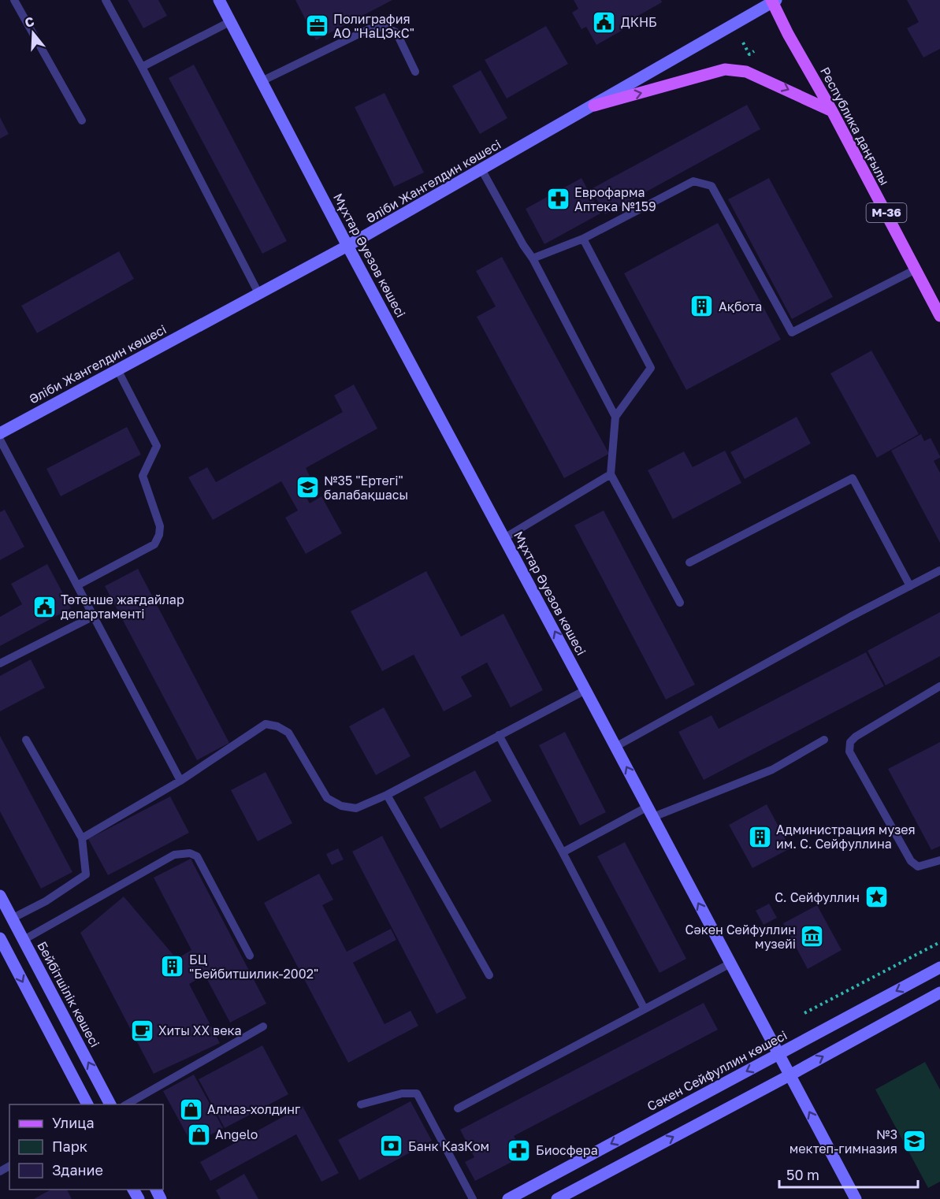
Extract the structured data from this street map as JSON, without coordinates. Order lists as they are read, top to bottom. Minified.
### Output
{"streets":{"main road":["Республика даңғылы","M-36"],"street":["Әліби Жангелдин көшесі","Мұхтар Әуезов көшесі","Бейбітшілік көшесі","Сәкен Сейфуллин көшесі"]},"crossings":[["Республика даңғылы","Әліби Жангелдин көшесі"],["Әліби Жангелдин көшесі","Мұхтар Әуезов көшесі"],["Мұхтар Әуезов көшесі","Сәкен Сейфуллин көшесі"]],"one_way":["Мұхтар Әуезов көшесі"],"places":{"public building":["ДКНБ","Төтенше жағдайлар департаменті"],"office":["Полиграфия АО \"НаЦЭкС\""],"pharmacy":["Еврофарма Аптека №159","Биосфера"],"building":["Ақбота","Администрация музея им. С. Сейфуллина","БЦ \"Бейбитшилик-2002\""],"school or university":["№35 \"Ертегі\" балабақшасы","№3 мектеп-гимназия"],"place":["С. Сейфуллин"],"museum":["Сәкен Сейфуллин музейі"],"cafe":["Хиты ХХ века"],"shop":["Алмаз-холдинг","Angelo"],"bank":["Банк КазКом"]},"legend":["Улица","Парк","Здание"],"scale_bar":"50 m","north":"top"}
